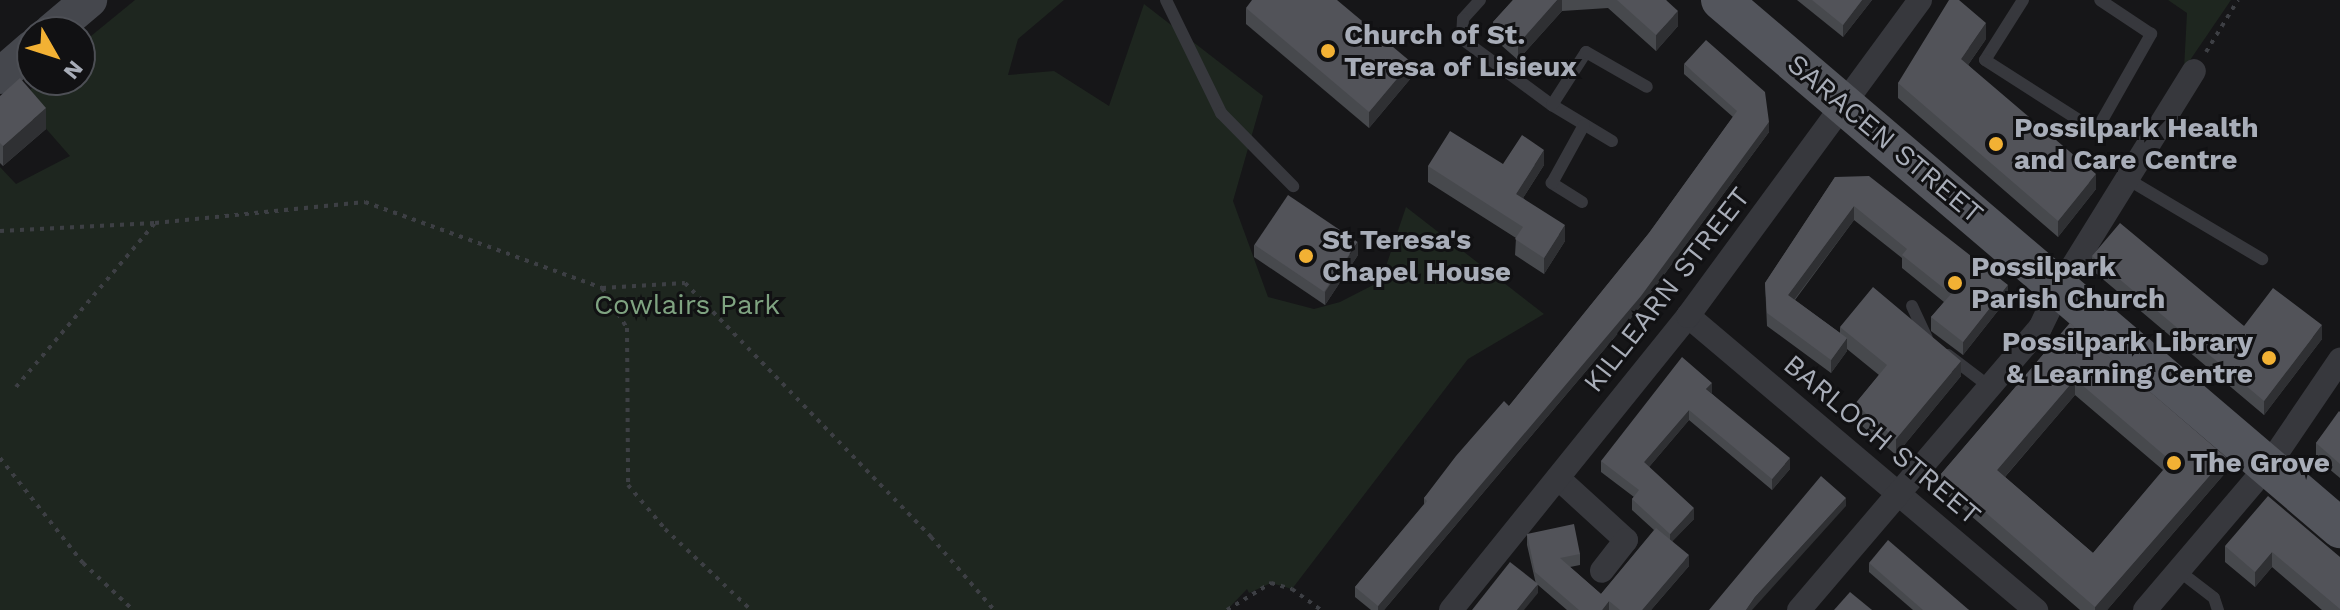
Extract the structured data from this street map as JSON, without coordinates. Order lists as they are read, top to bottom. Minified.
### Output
{"streets":{"main road":["SARACEN STREET"],"street":["KILLEARN STREET","BARLOCH STREET"]},"crossings":[["SARACEN STREET","KILLEARN STREET"],["KILLEARN STREET","BARLOCH STREET"]],"parks":["Cowlairs Park"],"places":["Church of St. Teresa of Lisieux","Possilpark Health and Care Centre","St Teresa's Chapel House","Possilpark Parish Church","Possilpark Library & Learning Centre","The Grove"],"north":"bottom right"}
